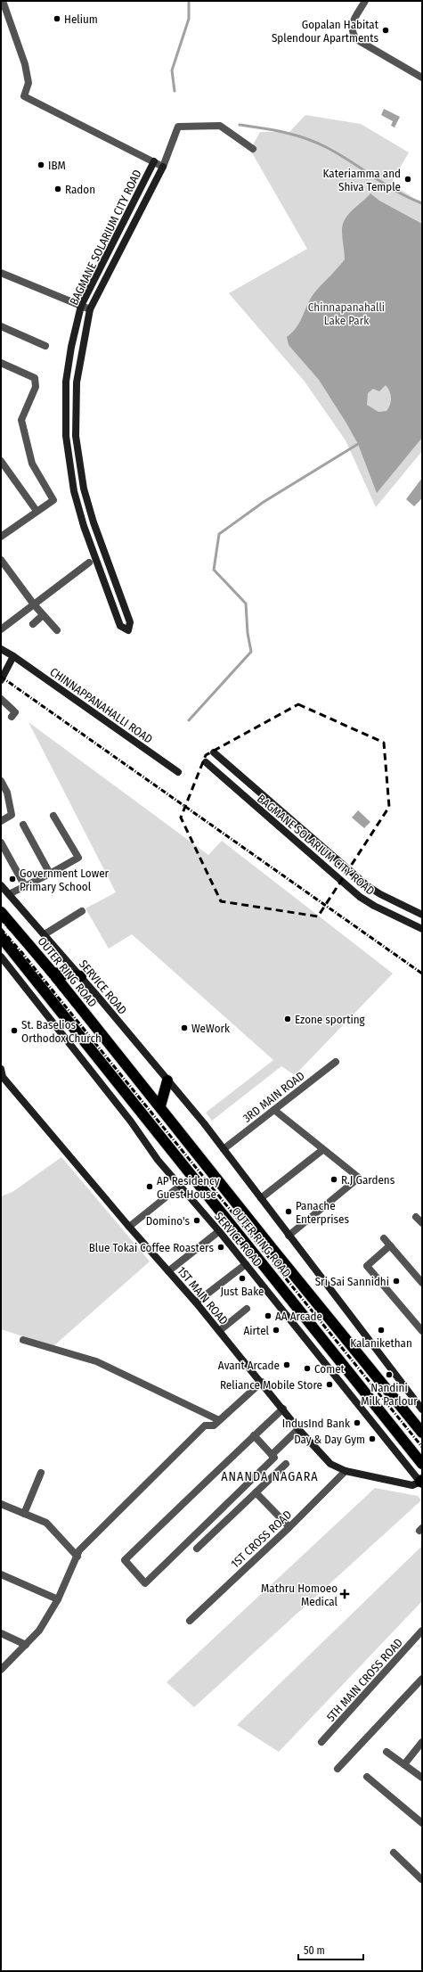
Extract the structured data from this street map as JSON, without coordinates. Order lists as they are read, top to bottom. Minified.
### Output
{"streets":{"highway":["OUTER RING ROAD"],"street":["BAGMANE SOLARIUM CITY ROAD","CHINNAPPANAHALLI ROAD","SERVICE ROAD","3RD MAIN ROAD","1ST MAIN ROAD","1ST CROSS ROAD","5TH MAIN CROSS ROAD"]},"crossings":[["SERVICE ROAD","3RD MAIN ROAD"],["SERVICE ROAD","1ST MAIN ROAD"],["1ST MAIN ROAD","1ST CROSS ROAD"]],"districts":["ANANDA NAGARA"],"parks":["Chinnapanahalli Lake Park"],"places":{"other":["Helium","Gopalan Habitat Splendour Apartments","IBM","Kateriamma and Shiva Temple","Radon","Government Lower Primary School","Ezone sporting","WeWork","St. Baselios Orthodox Church","R.J Gardens","AP Residency Guest House","Panache Enterprises","Domino's","Blue Tokai Coffee Roasters","Just Bake","Sri Sai Sannidhi","AA Arcade","Airtel","Kalanikethan","Avant Arcade","Comet","Nandini Milk Parlour","Reliance Mobile Store","IndusInd Bank","Day & Day Gym"],"health":["Mathru Homoeo Medical"]},"scale_bar":"50 m"}
